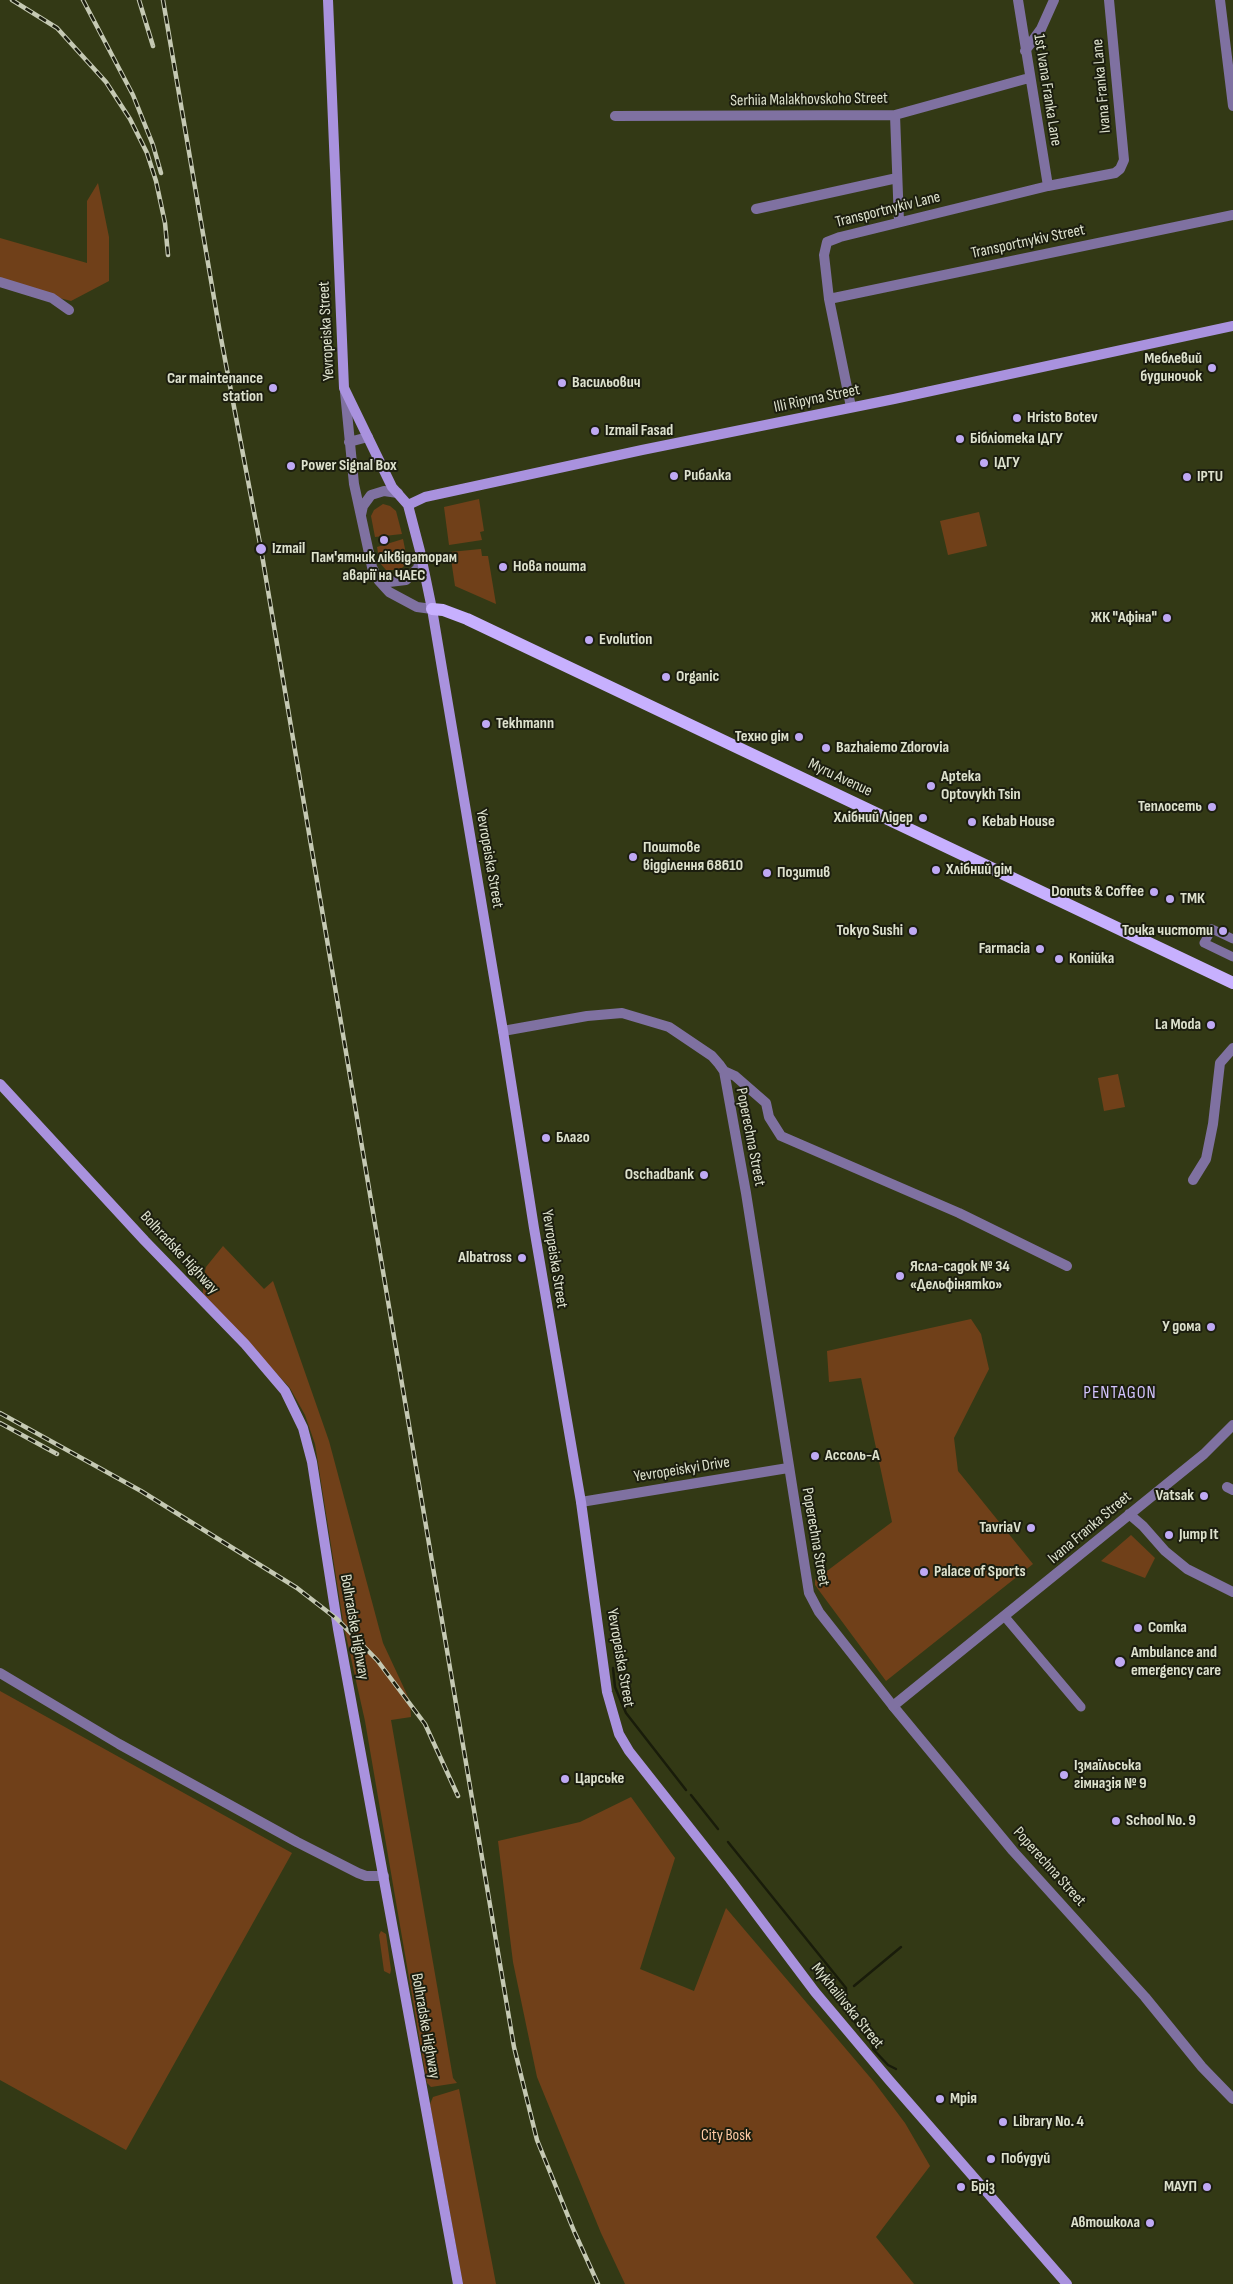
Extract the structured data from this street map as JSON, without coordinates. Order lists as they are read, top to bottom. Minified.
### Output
{"streets":{"main road":["Yevropeiska Street","Illi Ripyna Street","Myru Avenue","Bolhradske Highway","Mykhailivska Street"],"street":["Ivana Franka Lane","1st Ivana Franka Lane","Serhiia Malakhovskoho Street","Transportnykiv Lane","Transportnykiv Street","Poperechna Street","Yevropeiskyi Drive","Ivana Franka Street"]},"crossings":[["Ivana Franka Lane","Transportnykiv Lane"],["1st Ivana Franka Lane","Serhiia Malakhovskoho Street"],["1st Ivana Franka Lane","Transportnykiv Lane"],["Transportnykiv Lane","Transportnykiv Street"],["Transportnykiv Lane","Illi Ripyna Street"],["Yevropeiska Street","Illi Ripyna Street"],["Yevropeiska Street","Myru Avenue"],["Yevropeiska Street","Poperechna Street"],["Yevropeiska Street","Yevropeiskyi Drive"],["Yevropeiska Street","Mykhailivska Street"],["Poperechna Street","Yevropeiskyi Drive"],["Poperechna Street","Ivana Franka Street"]],"districts":["PENTAGON"],"parks":["City Bosk"],"places":["Меблевий будиночок","Васильович","Car maintenance station","Hristo Botev","Izmail Fasad","Бібліотека ІДГУ","ІДГУ","Power Signal Box","Рибалка","IPTU","Пам'ятник ліквідаторам аварії на ЧАЕС","Izmail","Нова пошта","ЖК \"Афіна\"","Evolution","Organic","Tekhmann","Техно дім","Bazhaiemo Zdorovia","Apteka Optovykh Tsin","Теплосеть","Хлібний Лідер","Kebab House","Поштове відділення 68610","Хлібний дім","Позитив","Donuts & Coffee","ТМК","Tokyo Sushi","Точка чистоти","Farmacia","Копійка","La Moda","Благо","Oschadbank","Albatross","Ясла-садок № 34 «Дельфінятко»","У дома","Ассоль-А","Vatsak","TavriaV","Jump It","Palace of Sports","Сотка","Ambulance and emergency care","Ізмаїльська гімназія № 9","Царське","School No. 9","Мрія","Library No. 4","Побудуй","Бріз","МАУП","Автошкола"]}
